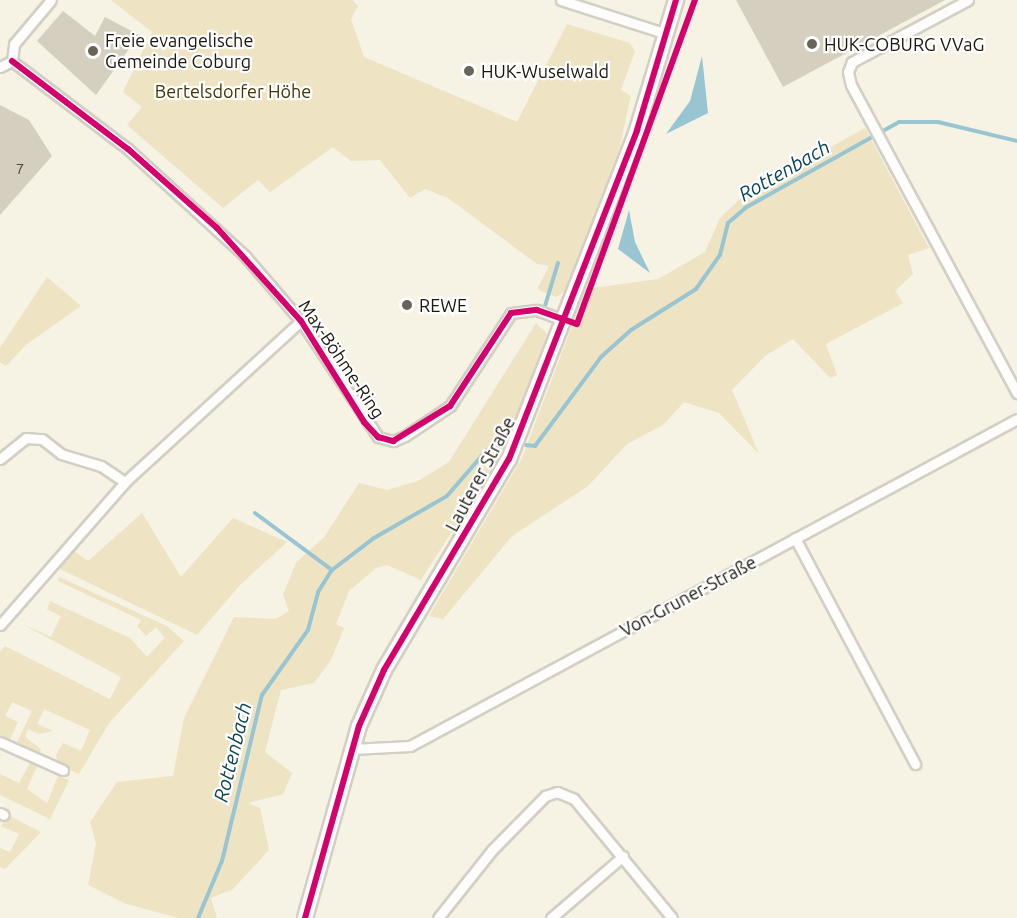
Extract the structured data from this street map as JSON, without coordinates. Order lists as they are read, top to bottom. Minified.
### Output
{"streets":{"street":["Max-Böhme-Ring","Lauterer Straße","Von-Gruner-Straße"]},"crossings":[["Max-Böhme-Ring","Lauterer Straße"],["Lauterer Straße","Von-Gruner-Straße"]],"water":["Rottenbach"],"parks":["Bertelsdorfer Höhe"],"places":["HUK-COBURG VVaG","Freie evangelische Gemeinde Coburg","HUK-Wuselwald","REWE"],"house_numbers":["7"]}
